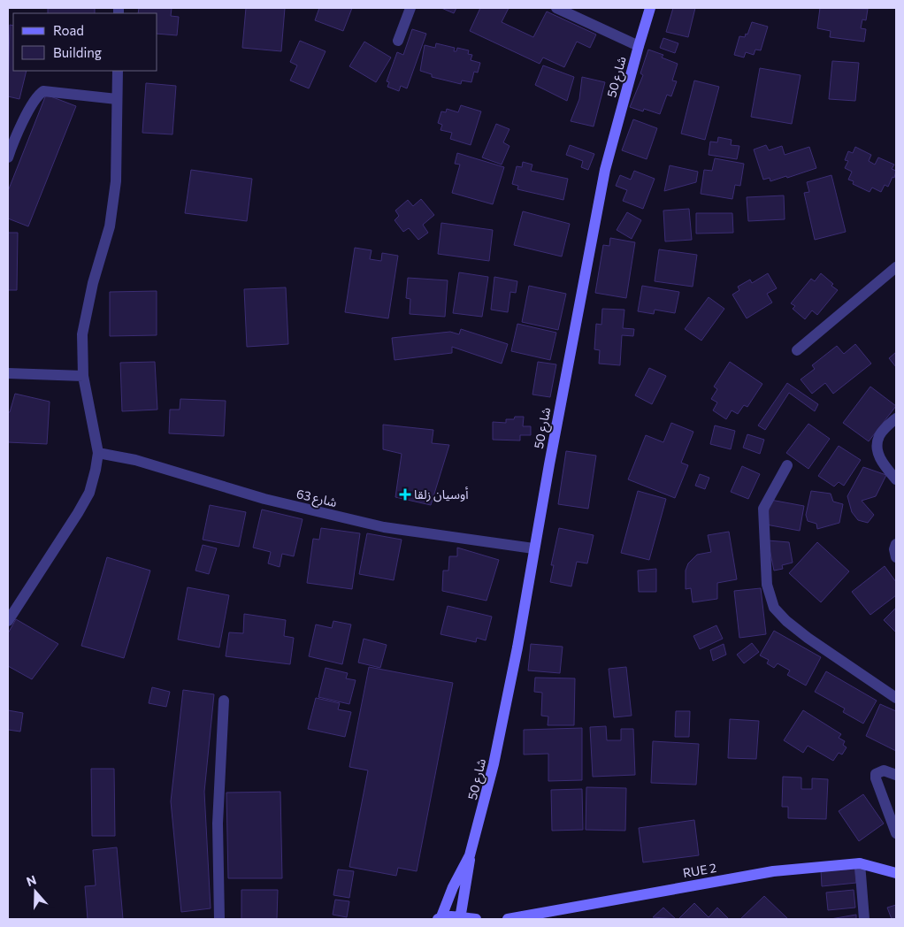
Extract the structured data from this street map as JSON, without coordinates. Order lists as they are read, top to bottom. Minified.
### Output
{"streets":{"street":["شارع 50","شارع 63","RUE 2"]},"crossings":[["شارع 50","شارع 63"]],"places":{"health":["أوسيان زلقا"]},"legend":["Road","Building"],"north":"top"}
